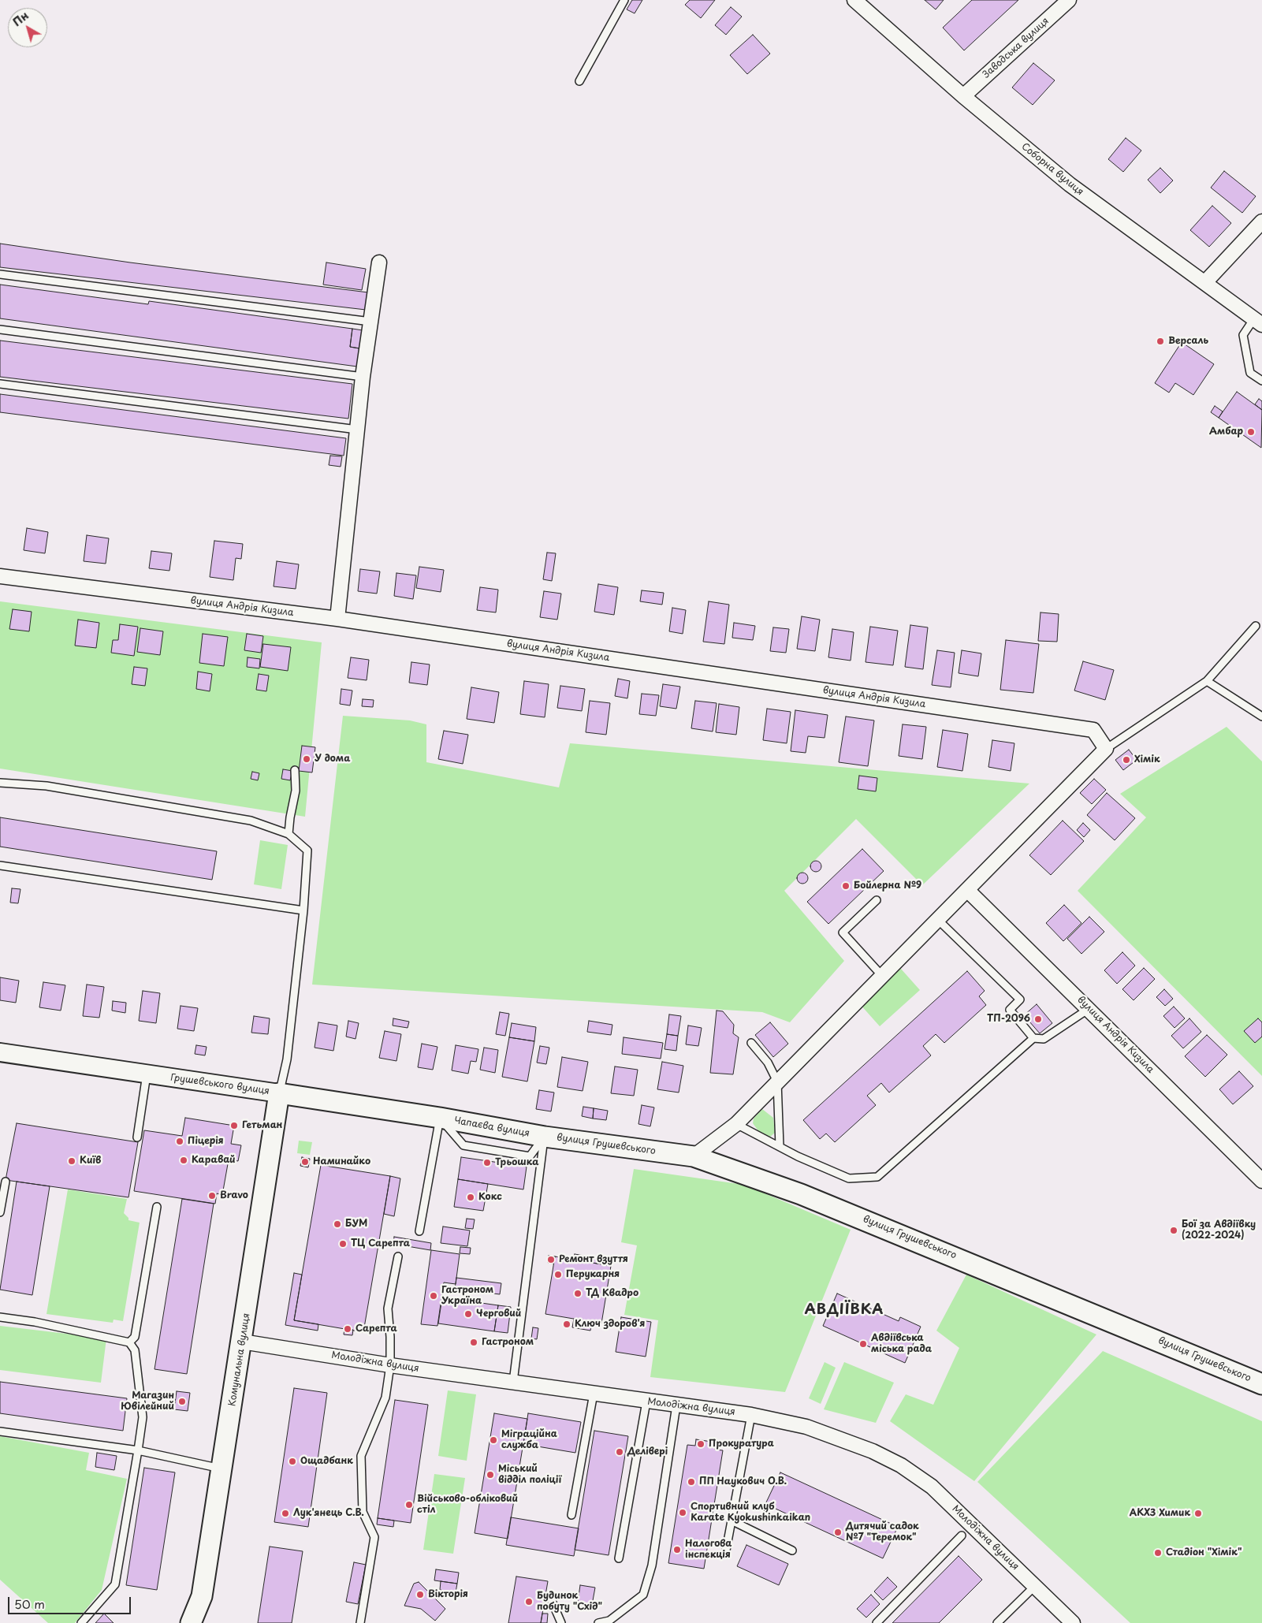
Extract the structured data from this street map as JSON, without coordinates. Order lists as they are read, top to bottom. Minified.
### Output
{"streets":{"main road":["Грушевського вулиця","Чапаєва вулиця","вулиця Грушевського","Комунальна вулиця"],"street":["Заводська вулиця","Соборна вулиця","вулиця Андрія Кизила","Молодіжна вулиця"]},"crossings":[["Заводська вулиця","Соборна вулиця"],["Грушевського вулиця","Чапаєва вулиця"],["Грушевського вулиця","Комунальна вулиця"],["Чапаєва вулиця","вулиця Грушевського"],["Комунальна вулиця","Молодіжна вулиця"]],"districts":["АВДІЇВКА"],"places":["Версаль","Амбар","У дома","Хімік","Бойлерна №9","ТП-2096","Гетьман","Піцерія","Каравай","Київ","Наминайко","Трьошка","Bravo","Кокс","БУМ","Бої за Авдіївку (2022-2024)","ТЦ Сарепта","Ремонт взуття","Перукарня","ТД Квадро","Гастроном Україна","Черговий","Ключ здоров'я","Сарепта","Гастроном","Авдіївська міська рада","Магазин Ювілейний","Міграційна служба","Прокуратура","Делівері","Ощадбанк","Міський відділ поліції","ПП Наукович О.В.","Військово-обліковий стіл","Спортивний клуб Karate Kyokushinkaikan","Лук'янець С.В.","АКХЗ Химик","Дитячий садок №7 \"Теремок\"","Налогова інспекція","Стадіон \"Хімік\"","Вікторія","Будинок побуту \"Схід\""],"scale_bar":"50 m","north":"top left"}
